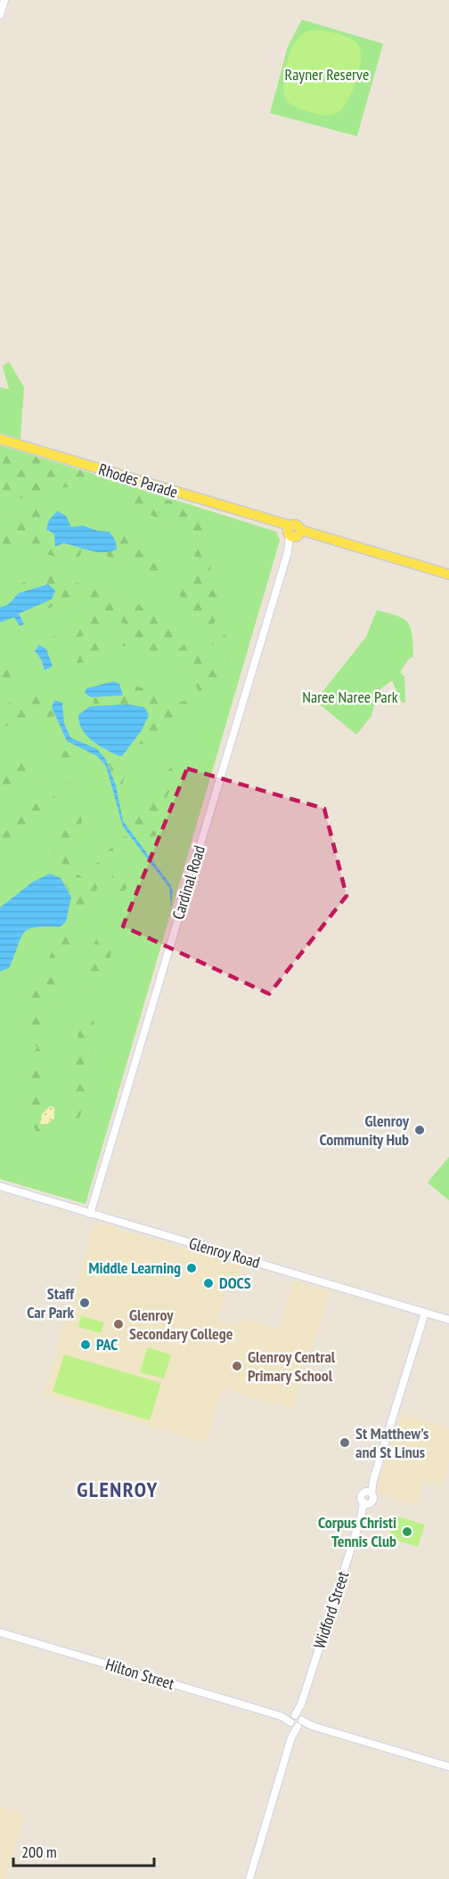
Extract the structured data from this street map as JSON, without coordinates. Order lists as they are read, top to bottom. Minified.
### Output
{"streets":{"main road":["Rhodes Parade"],"street":["Cardinal Road","Glenroy Road","Widford Street","Hilton Street"]},"crossings":[["Rhodes Parade","Cardinal Road"],["Cardinal Road","Glenroy Road"],["Glenroy Road","Widford Street"],["Widford Street","Hilton Street"]],"districts":["GLENROY"],"parks":["Rayner Reserve","Naree Naree Park"],"places":["Glenroy Community Hub","Middle Learning","DOCS","Staff Car Park","Glenroy Secondary College","PAC","Glenroy Central Primary School","St Matthew's and St Linus","Corpus Christi Tennis Club"],"scale_bar":"200 m"}
